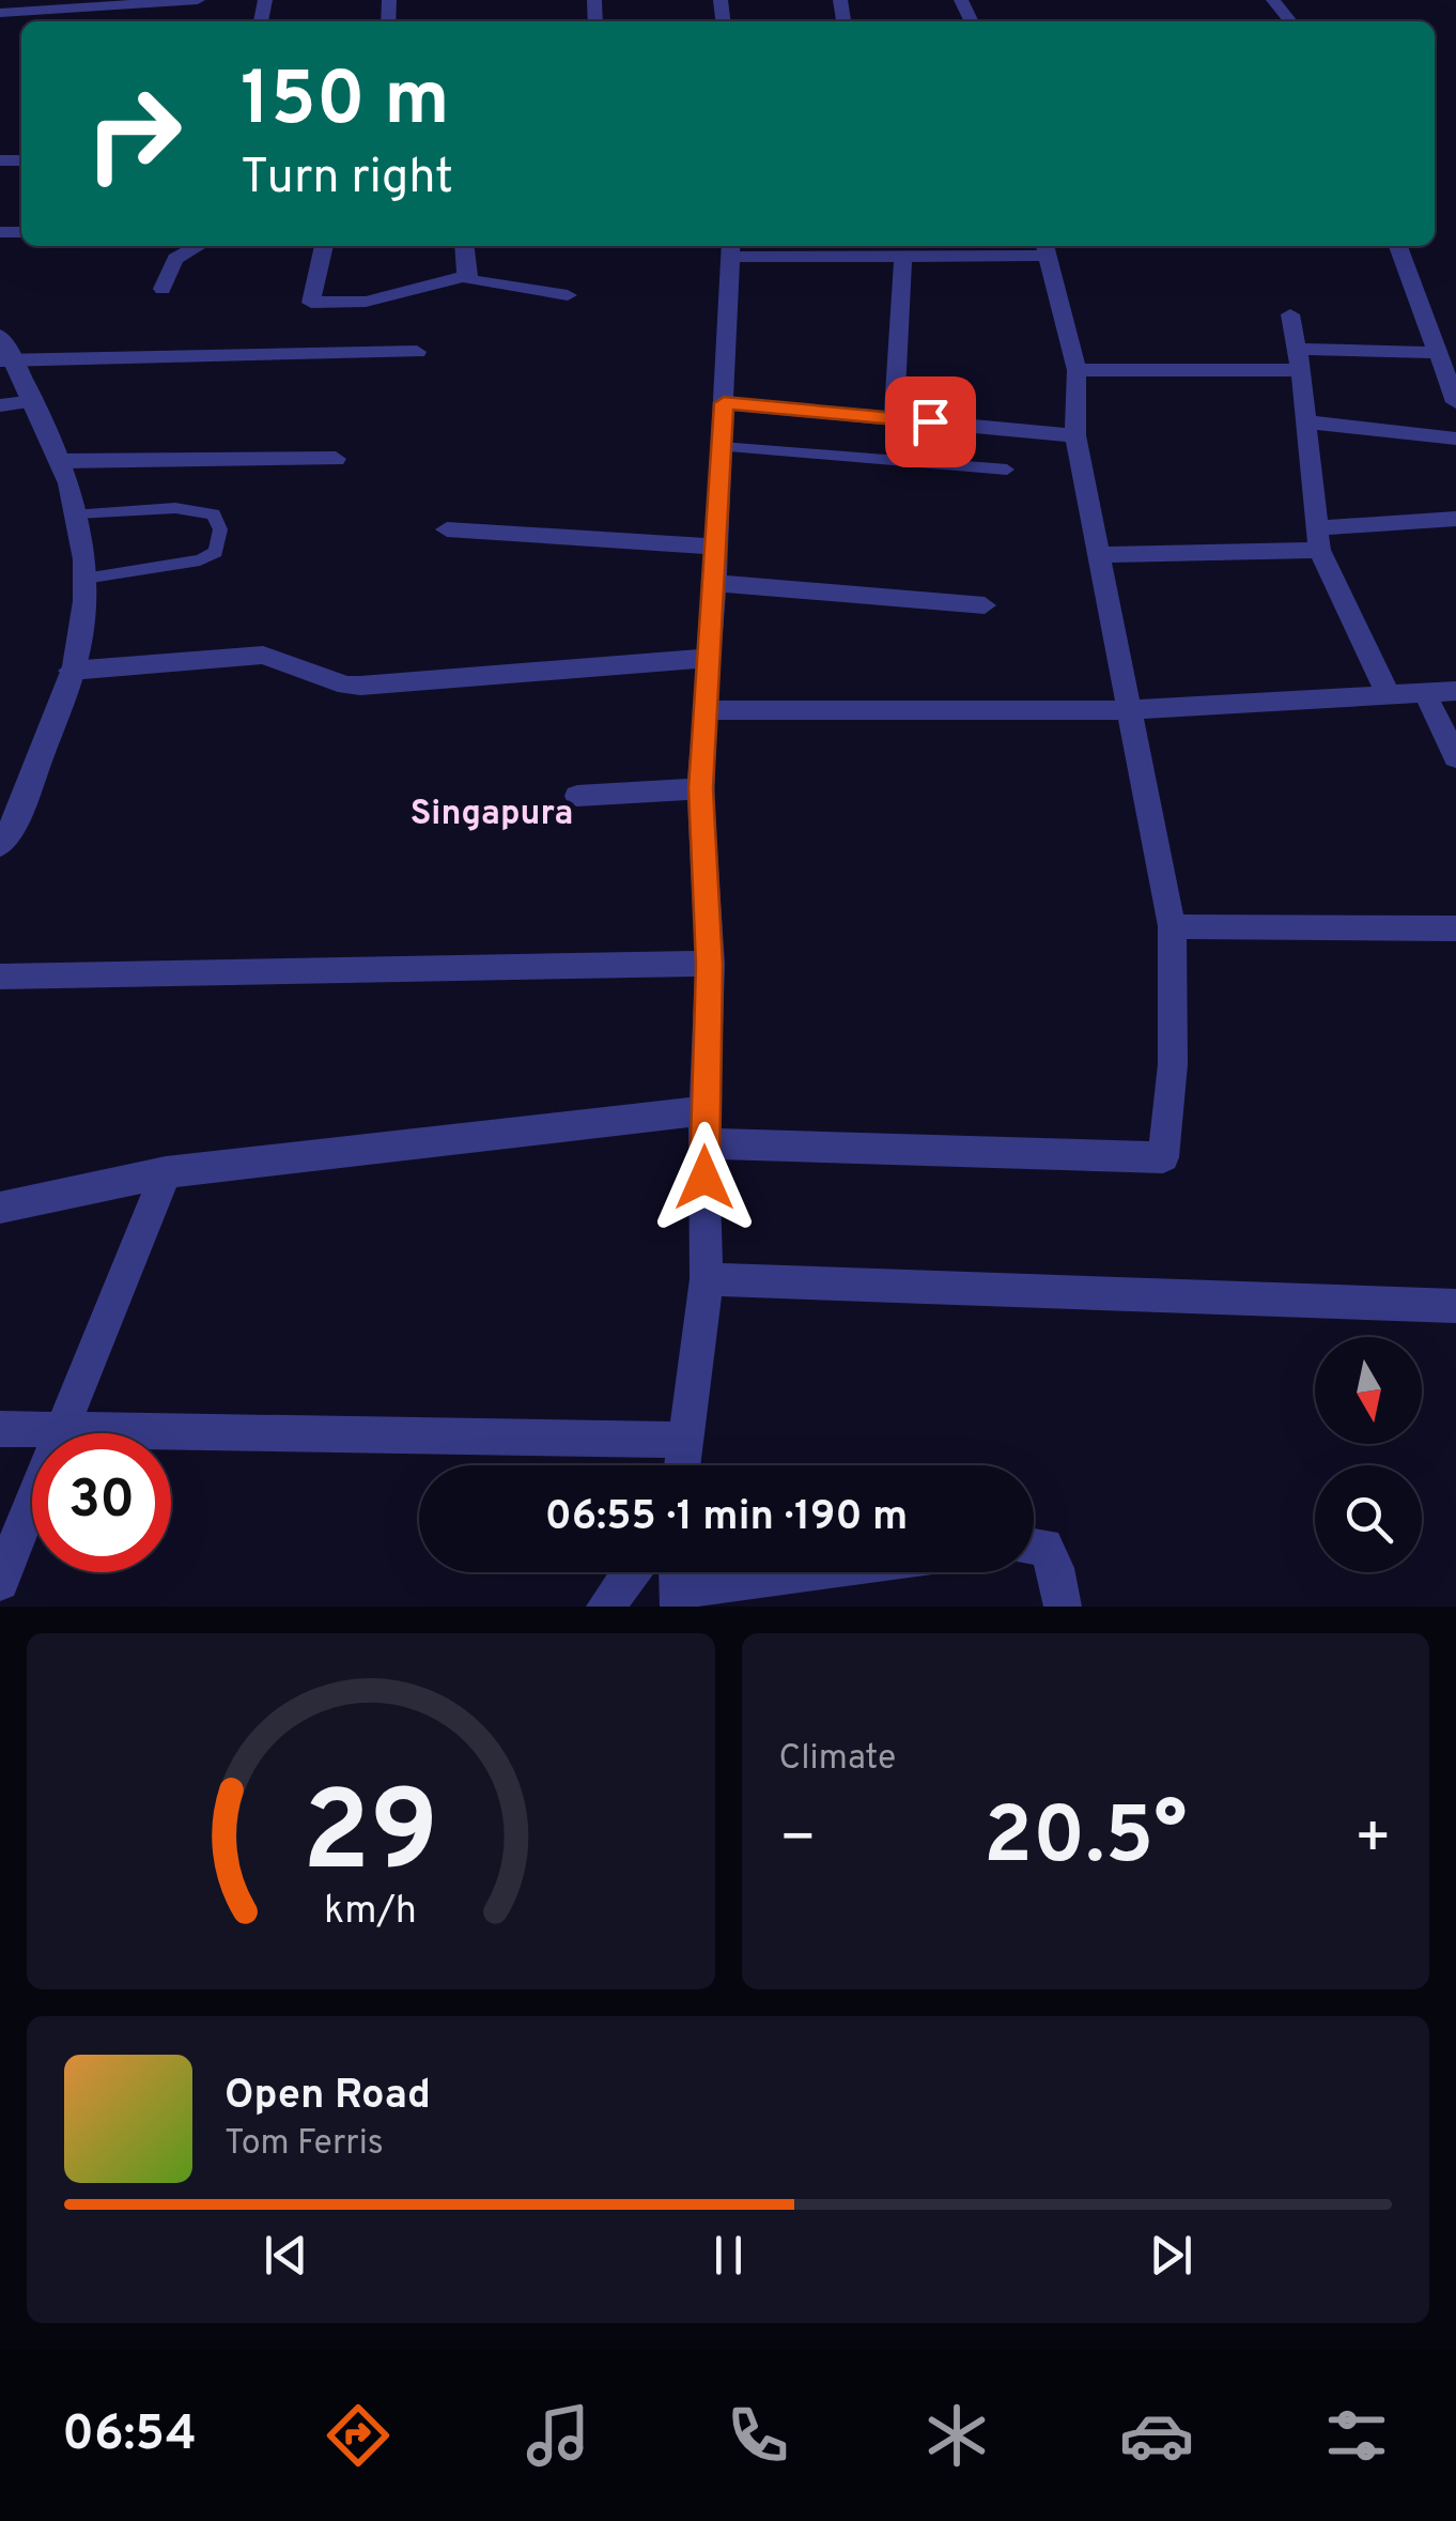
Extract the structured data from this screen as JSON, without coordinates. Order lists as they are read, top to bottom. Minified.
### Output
{"districts":["Singapura"],"north":"bottom","page":{"turn":["150 m","Turn right"],"limit":"30","trip":"06:55 · 1 min · 190 m","tile":"Climate","heat":["−","20.5°","+"],"song":["Open Road","Tom Ferris"],"tabs":"06:54","gauge":["29","km/h"]}}
